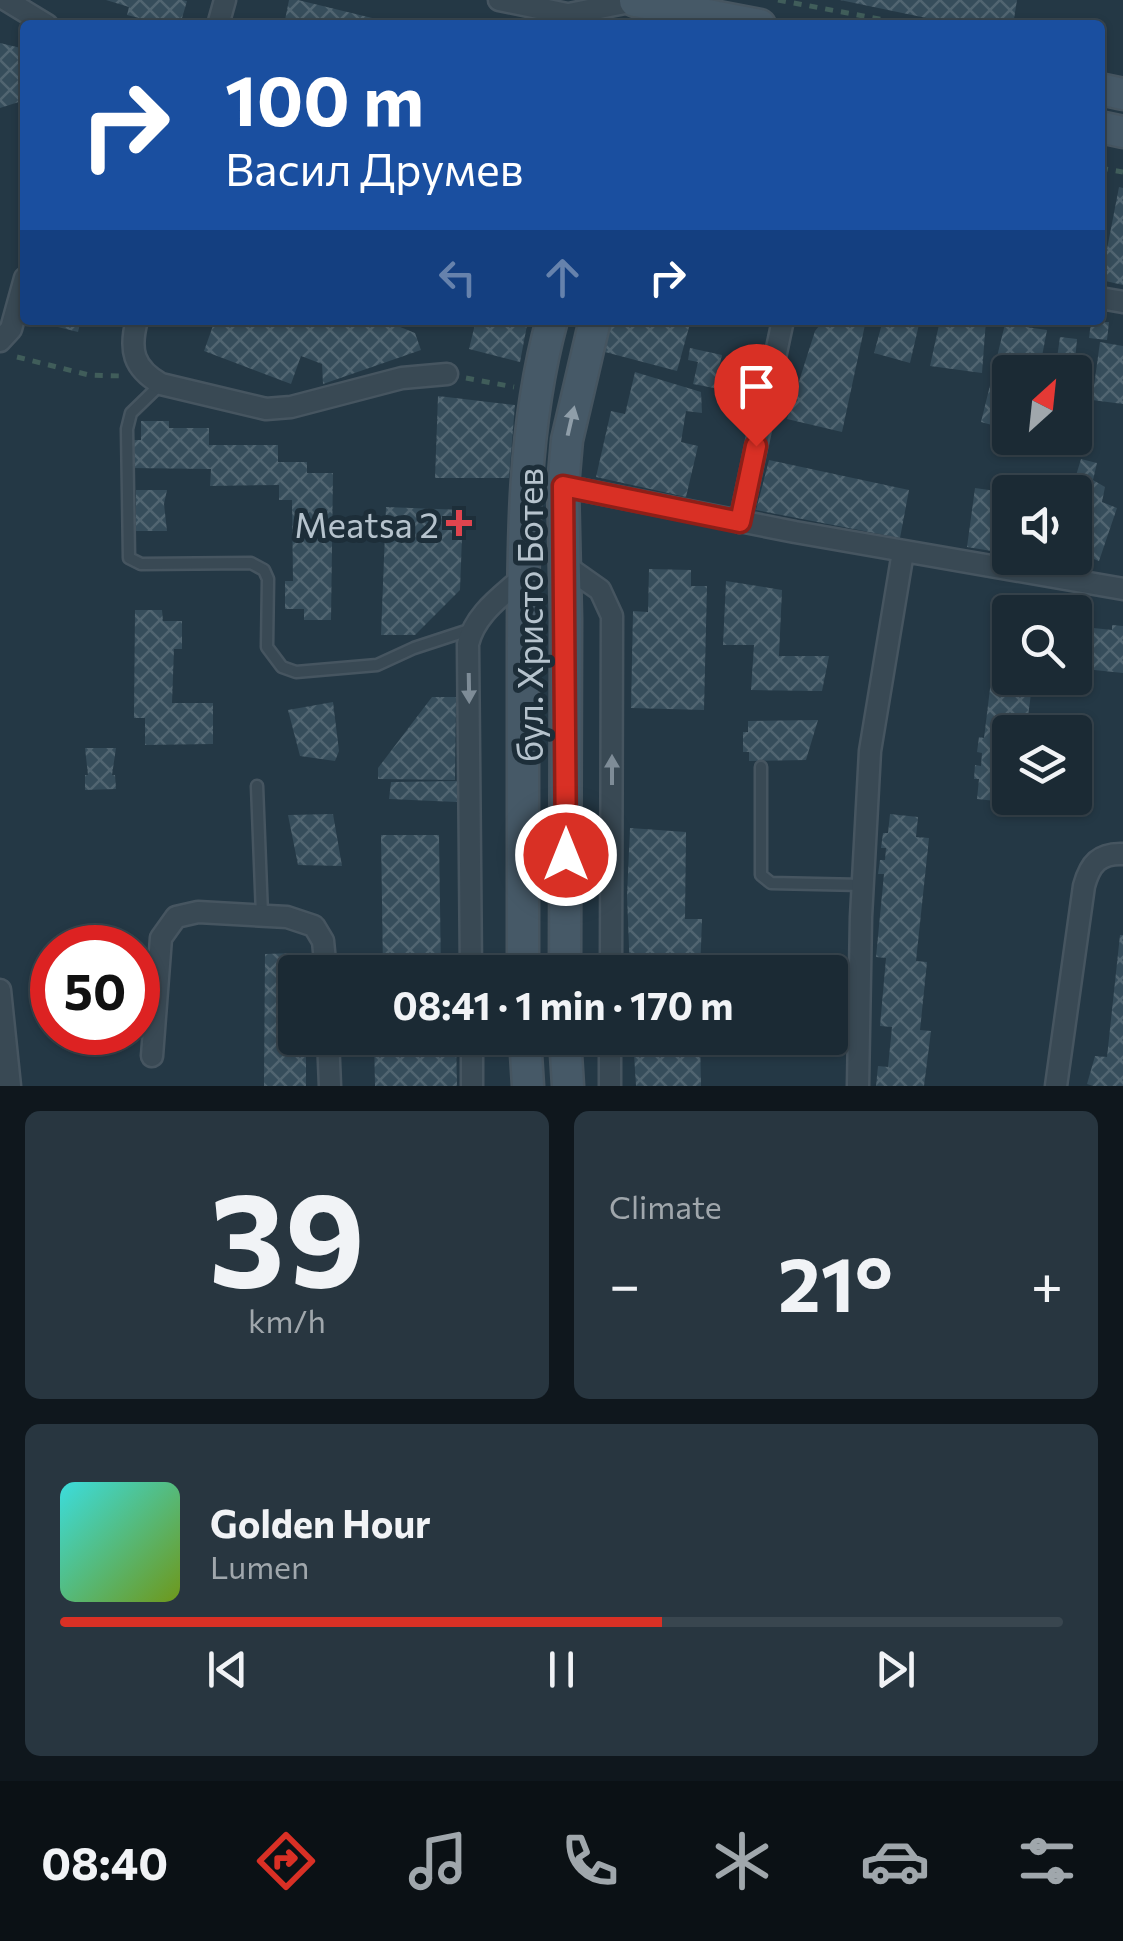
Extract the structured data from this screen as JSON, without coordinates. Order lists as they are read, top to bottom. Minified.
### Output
{"streets":{"main road":["бул. Христо Ботев"]},"places":{"health":["Meatsa 2"]},"north":"top right","page":{"turn":["100 m","Васил Друмев"],"limit":"50","trip":"08:41 · 1 min · 170 m","tile":[["39","km/h"],"Climate"],"heat":["−","21°","+"],"song":["Golden Hour","Lumen"],"tabs":"08:40"}}
